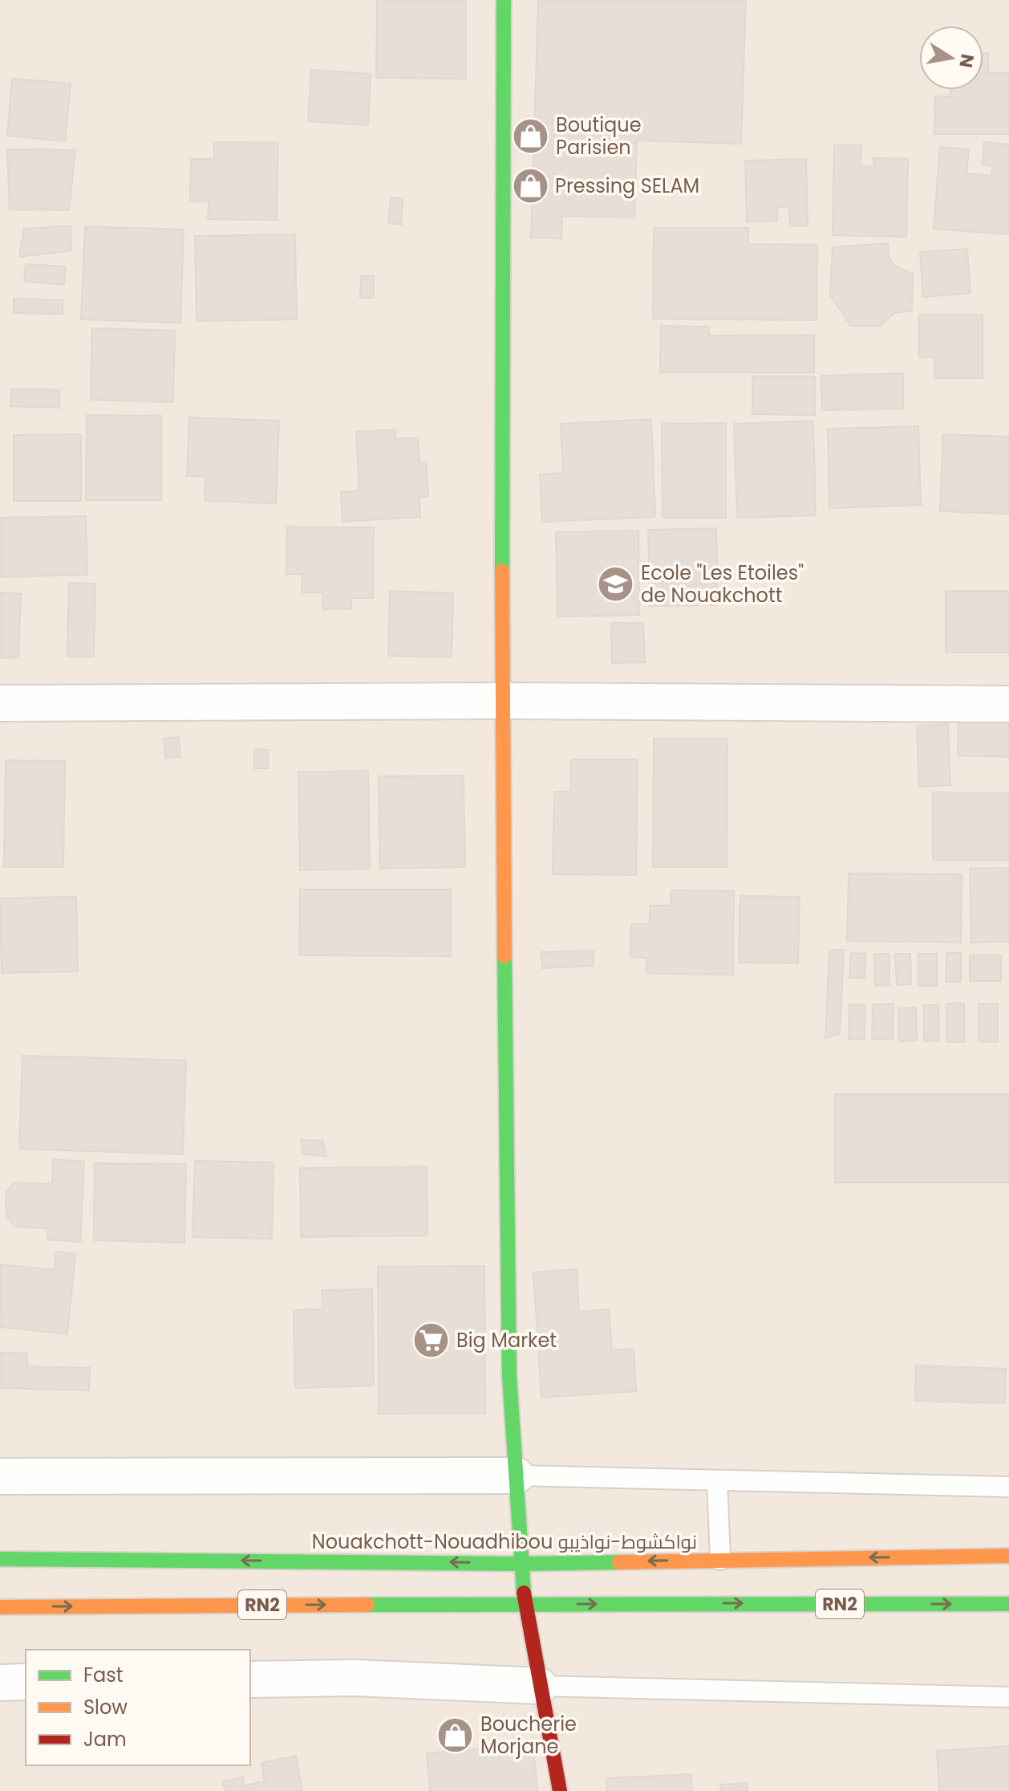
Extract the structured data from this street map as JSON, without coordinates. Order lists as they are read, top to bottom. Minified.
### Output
{"streets":{"main road":["Nouakchott-Nouadhibou نواكشوط-نواذيبو","RN2"]},"places":{"shop":["Boutique Parisien","Pressing SELAM","Boucherie Morjane"],"school or university":["Ecole \"Les Etoiles\" de Nouakchott"],"supermarket":["Big Market"]},"legend":["Fast","Slow","Jam"],"north":"right"}
